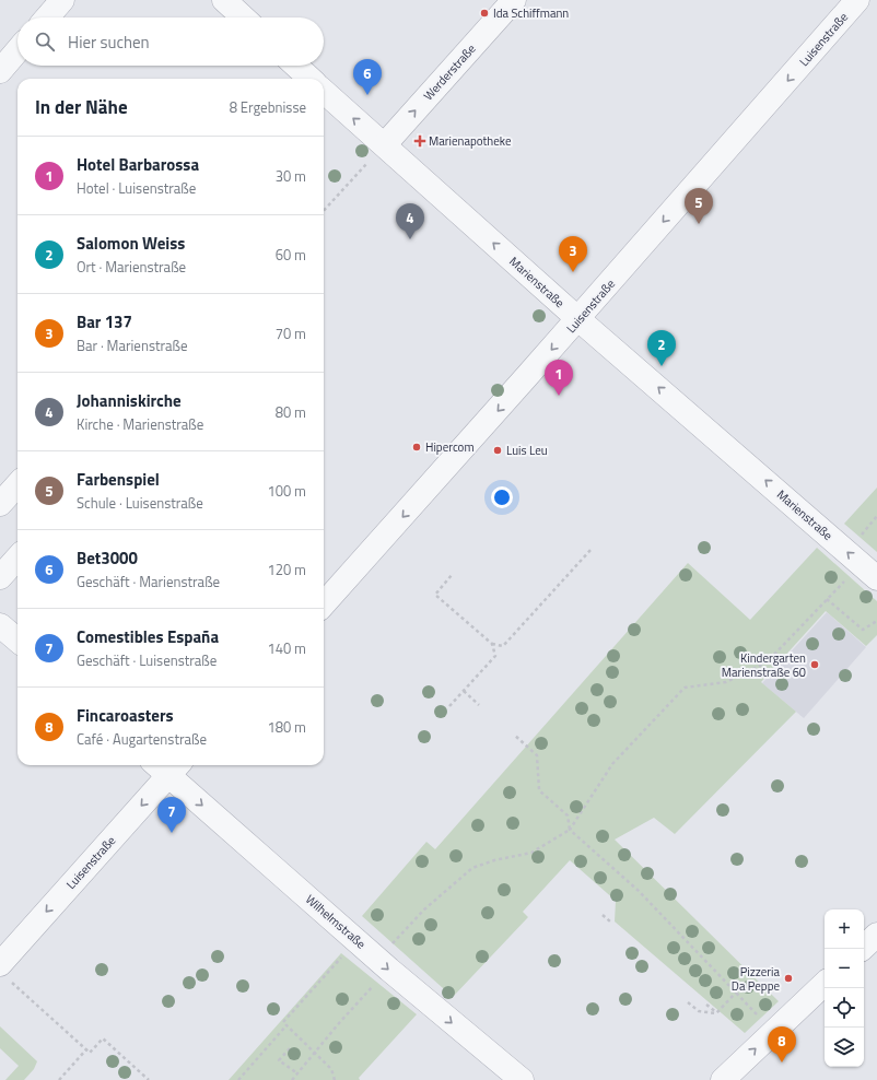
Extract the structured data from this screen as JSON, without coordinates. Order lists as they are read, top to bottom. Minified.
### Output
{"streets":{"street":["Luisenstraße","Werderstraße","Marienstraße","Wilhelmstraße"]},"crossings":[["Luisenstraße","Marienstraße"],["Luisenstraße","Wilhelmstraße"],["Werderstraße","Marienstraße"]],"one_way":["Luisenstraße","Werderstraße","Marienstraße","Wilhelmstraße"],"places":{"other":["Ida Schiffmann","Hipercom","Luis Leu","Kindergarten Marienstraße 60","Pizzeria Da Peppe"],"health":["Marienapotheke"]},"page":{"search":"Hier suchen","pins":["6","5","4","3","2","1","7","8"],"heading":["In der Nähe","8 Ergebnisse"],"list":[{"mark":"1","name":"Hotel Barbarossa","note":"Hotel · Luisenstraße","value":"30 m"},{"mark":"2","name":"Salomon Weiss","note":"Ort · Marienstraße","value":"60 m"},{"mark":"3","name":"Bar 137","note":"Bar · Marienstraße","value":"70 m"},{"mark":"4","name":"Johanniskirche","note":"Kirche · Marienstraße","value":"80 m"},{"mark":"5","name":"Farbenspiel","note":"Schule · Luisenstraße","value":"100 m"},{"mark":"6","name":"Bet3000","note":"Geschäft · Marienstraße","value":"120 m"},{"mark":"7","name":"Comestibles España","note":"Geschäft · Luisenstraße","value":"140 m"},{"mark":"8","name":"Fincaroasters","note":"Café · Augartenstraße","value":"180 m"}],"map_buttons":["+","−"]}}
